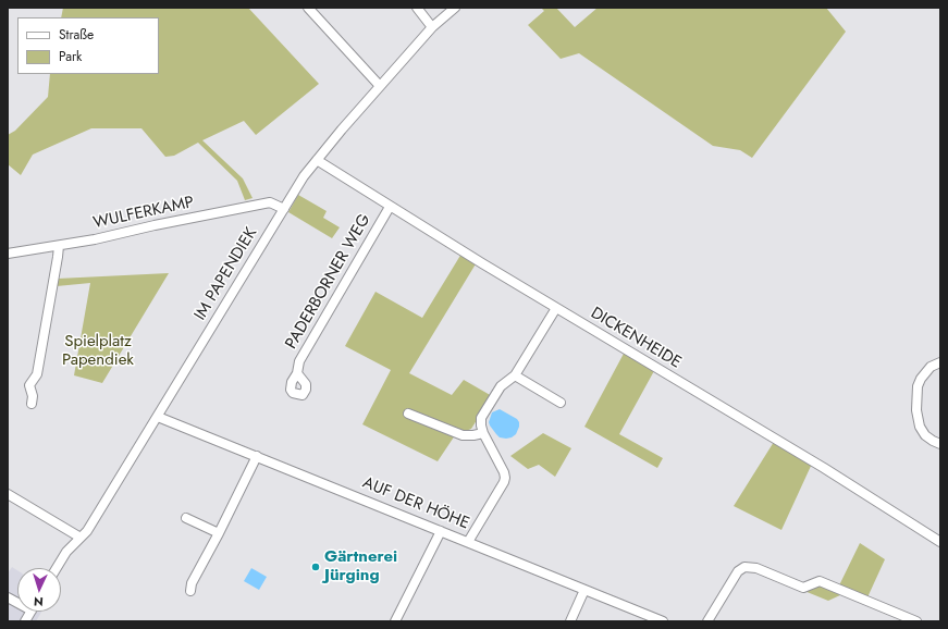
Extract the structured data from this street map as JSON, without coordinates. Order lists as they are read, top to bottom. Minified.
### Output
{"streets":{"street":["WULFERKAMP","IM PAPENDIEK","PADERBORNER WEG","DICKENHEIDE","AUF DER HÖHE"]},"crossings":[["WULFERKAMP","IM PAPENDIEK"],["IM PAPENDIEK","DICKENHEIDE"],["IM PAPENDIEK","AUF DER HÖHE"],["PADERBORNER WEG","DICKENHEIDE"]],"parks":["Spielplatz Papendiek"],"places":["Gärtnerei Jürging"],"legend":["Straße","Park"],"north":"bottom"}
